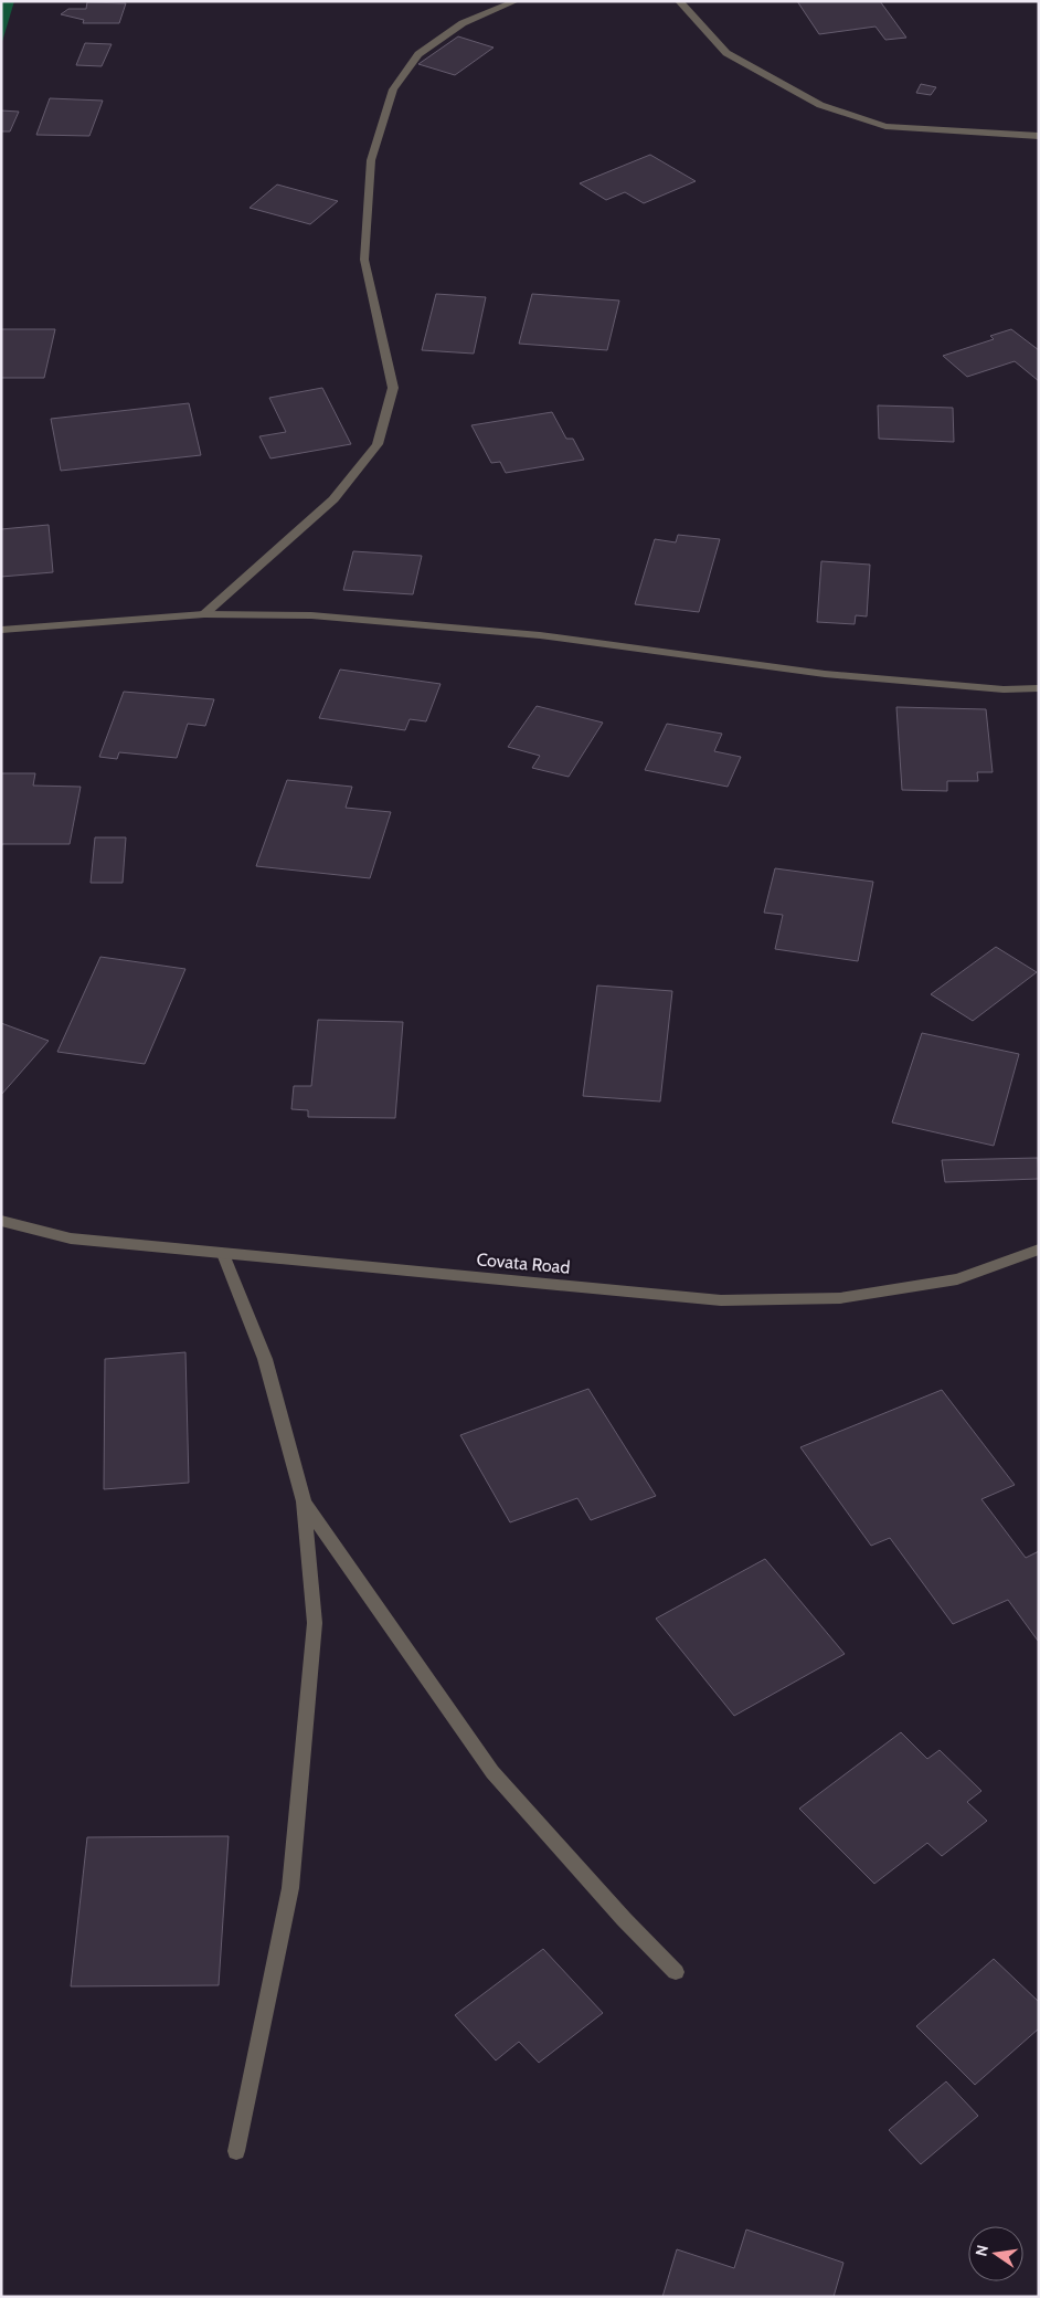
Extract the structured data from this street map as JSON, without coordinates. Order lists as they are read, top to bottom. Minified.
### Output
{"streets":{"street":["Covata Road"]},"north":"left"}
